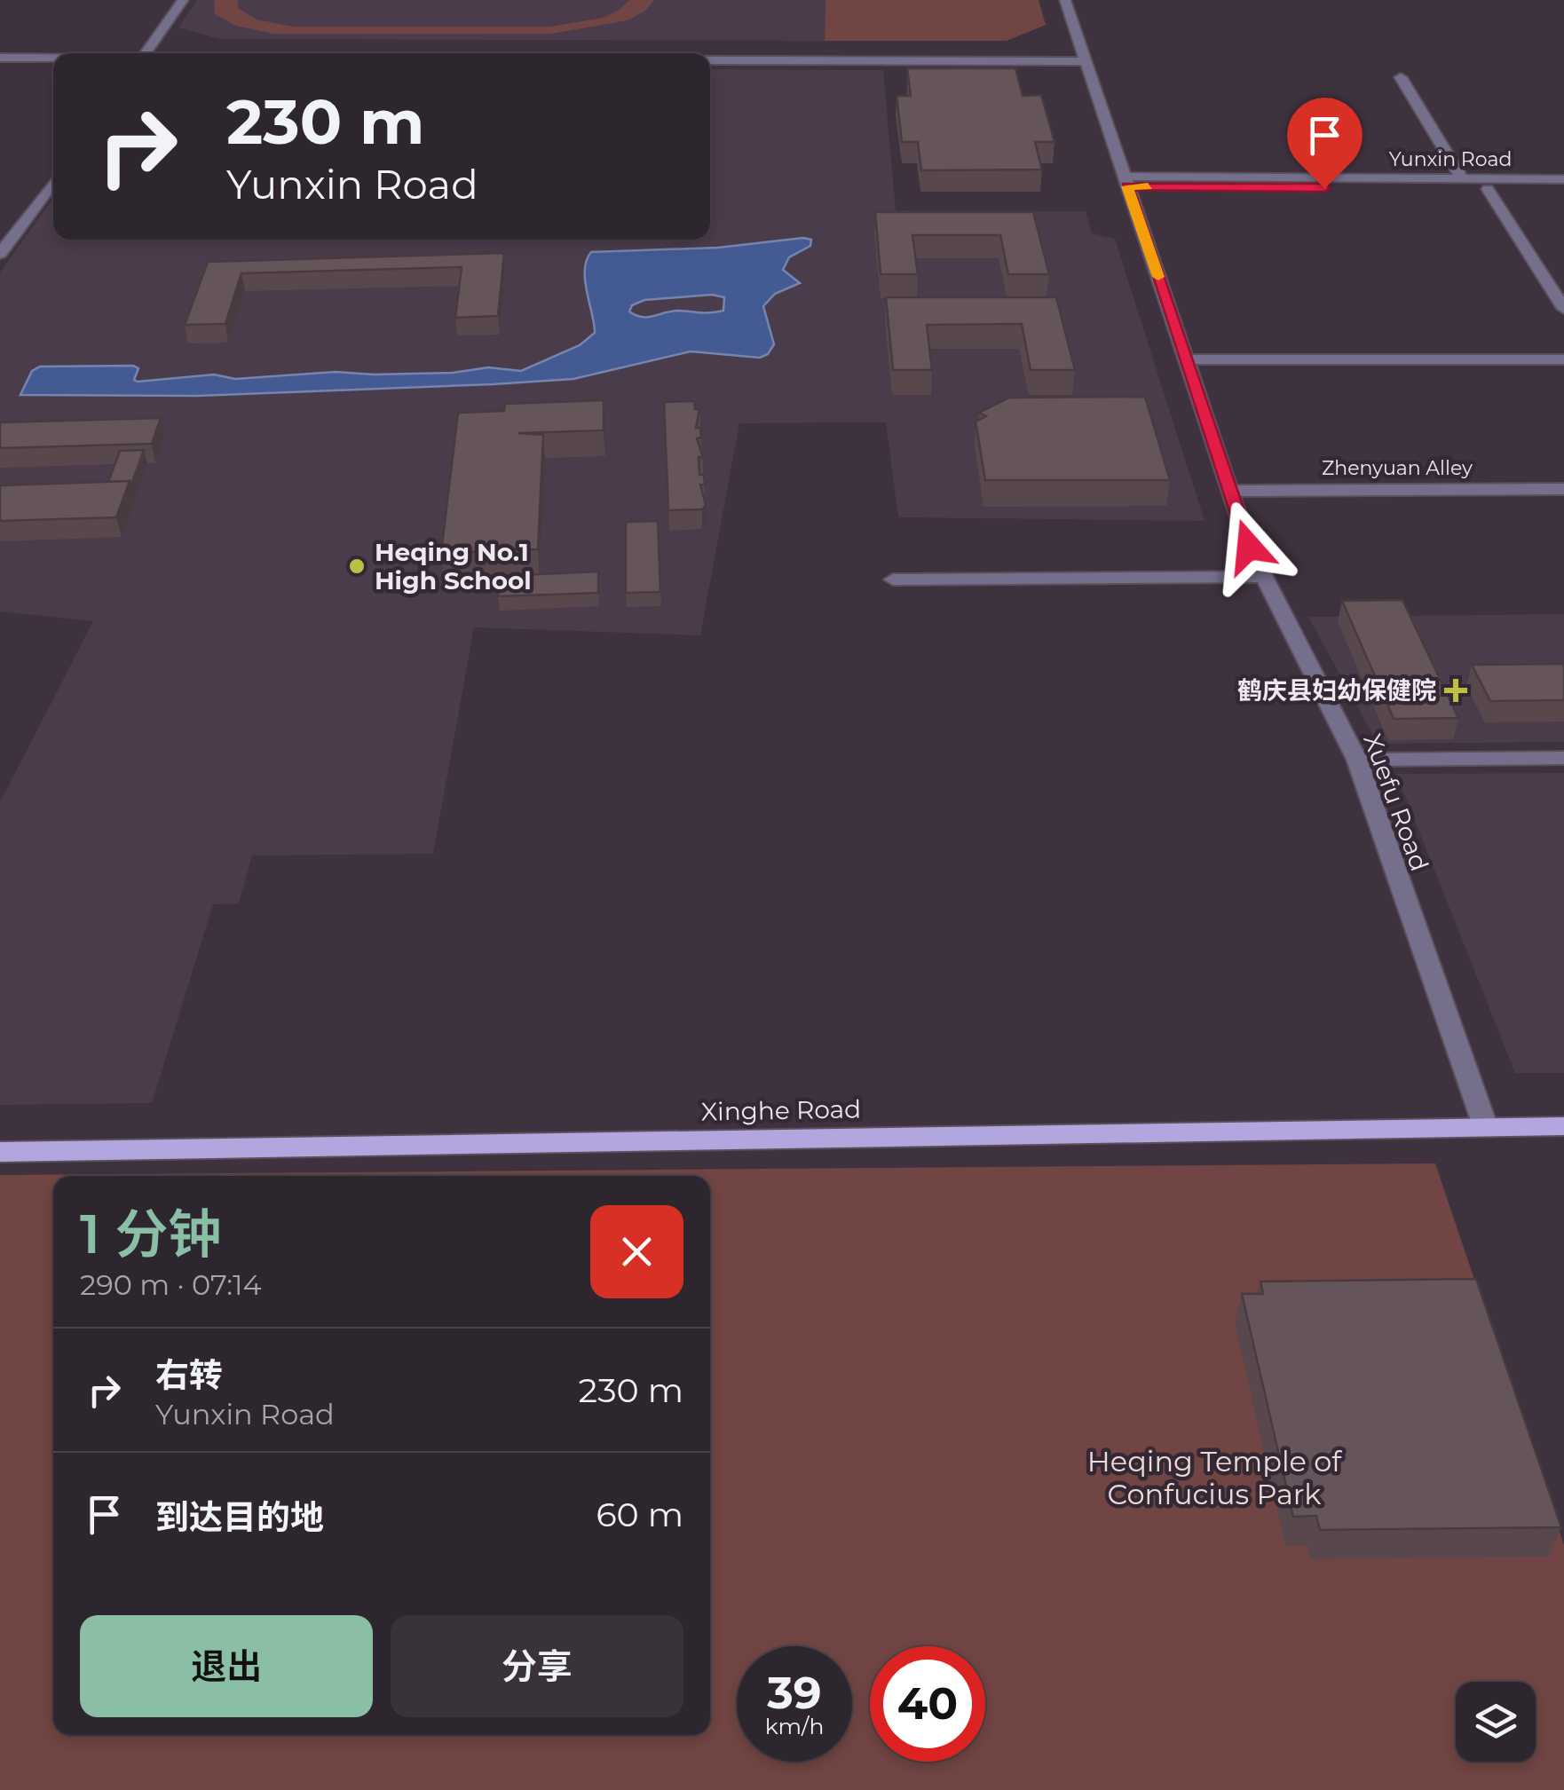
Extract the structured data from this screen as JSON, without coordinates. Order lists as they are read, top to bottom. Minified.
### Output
{"streets":{"main road":["Xinghe Road"],"street":["Yunxin Road","Zhenyuan Alley","Xuefu Road"]},"crossings":[["Yunxin Road","Xuefu Road"],["Zhenyuan Alley","Xuefu Road"],["Xuefu Road","Xinghe Road"]],"parks":["Heqing Temple of Confucius Park"],"places":{"other":["Heqing No.1 High School"],"health":["鹤庆县妇幼保健院"]},"page":{"turn":["230 m","Yunxin Road"],"heading":["1 分钟","290 m · 07:14"],"list":[{"name":"右转","note":"Yunxin Road","value":"230 m"},{"name":"到达目的地","value":"60 m"}],"buttons":["退出","分享"],"speed":"39 km/h","limit":"40"}}
